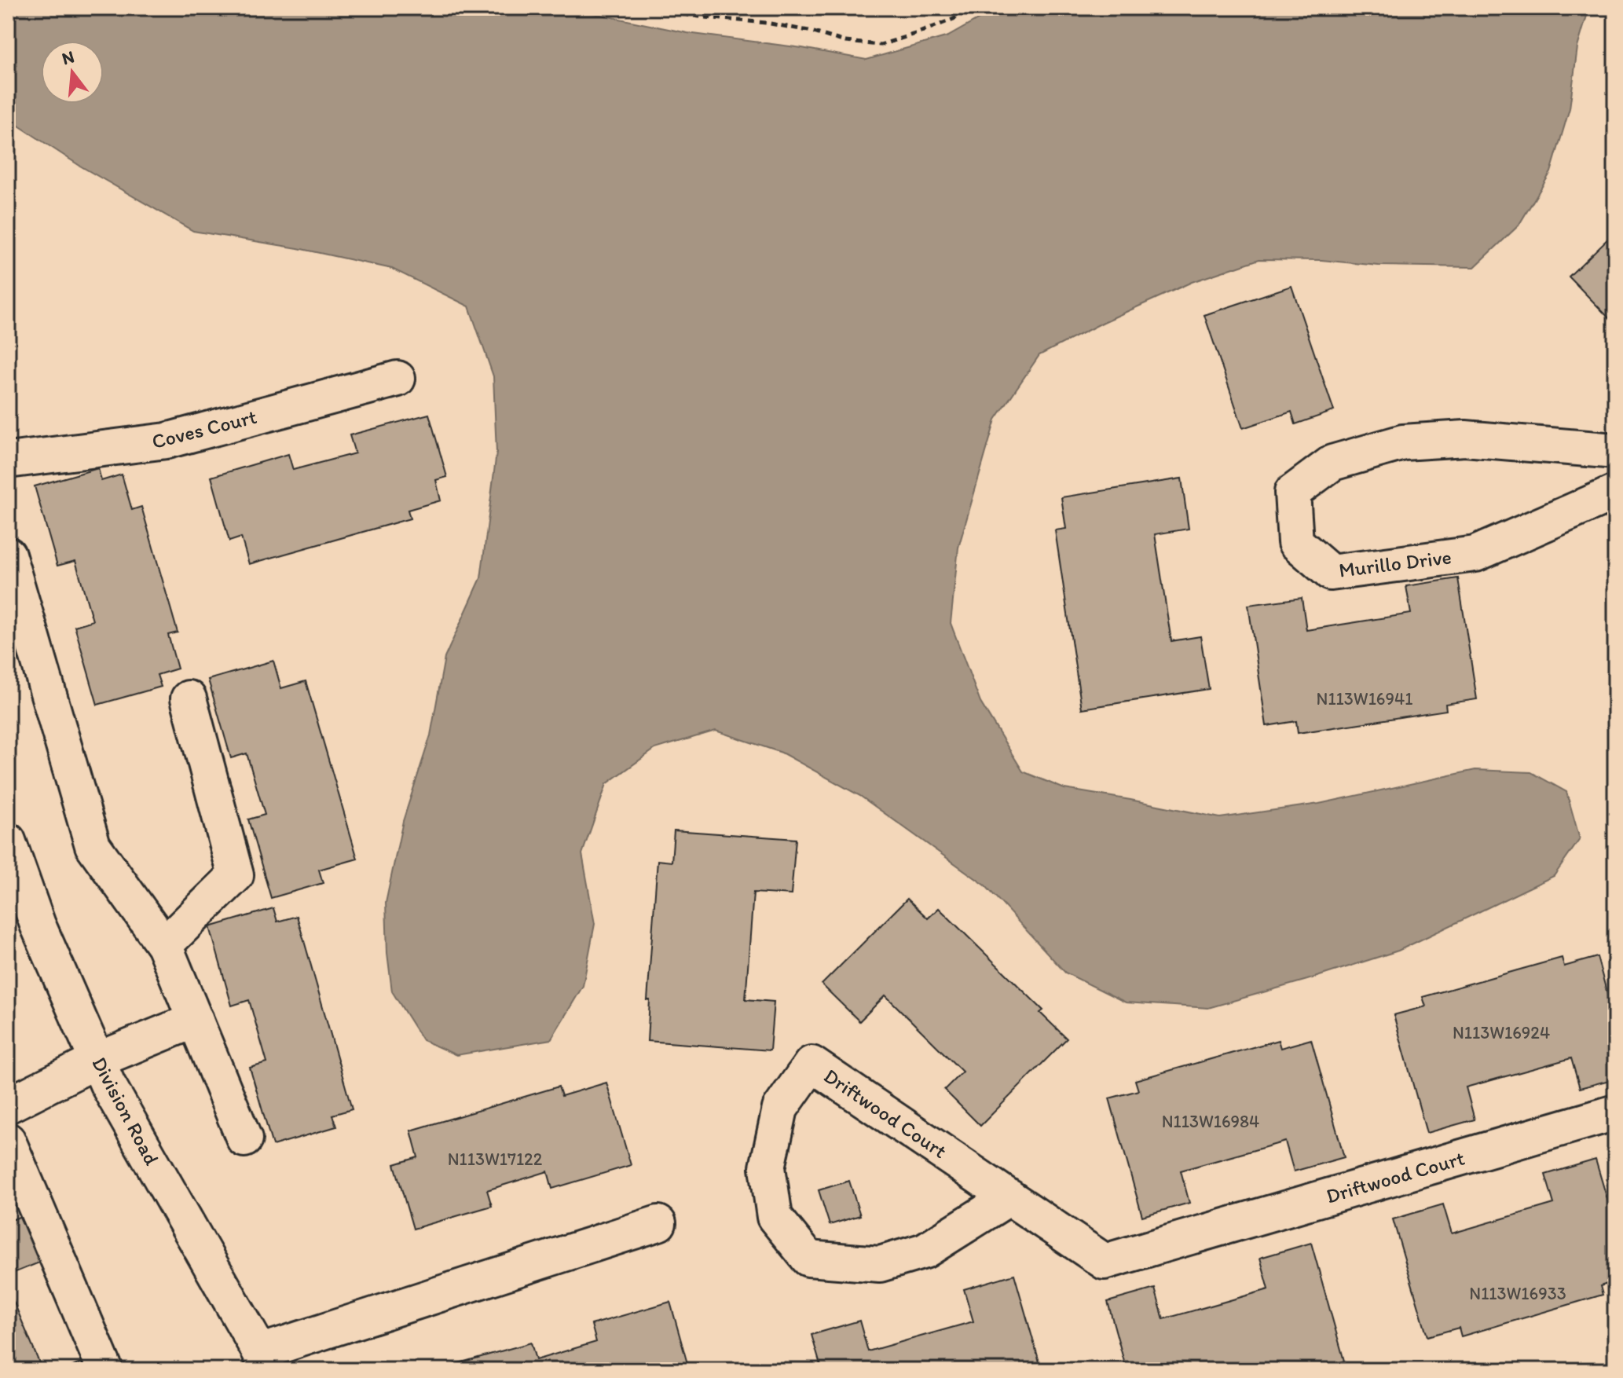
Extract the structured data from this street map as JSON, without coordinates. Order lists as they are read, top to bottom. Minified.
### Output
{"streets":{"street":["Coves Court","Murillo Drive","Division Road","Driftwood Court"]},"house_numbers":["N113W16941","N113W16924","N113W16984","N113W17122","N113W16933"],"north":"top"}
